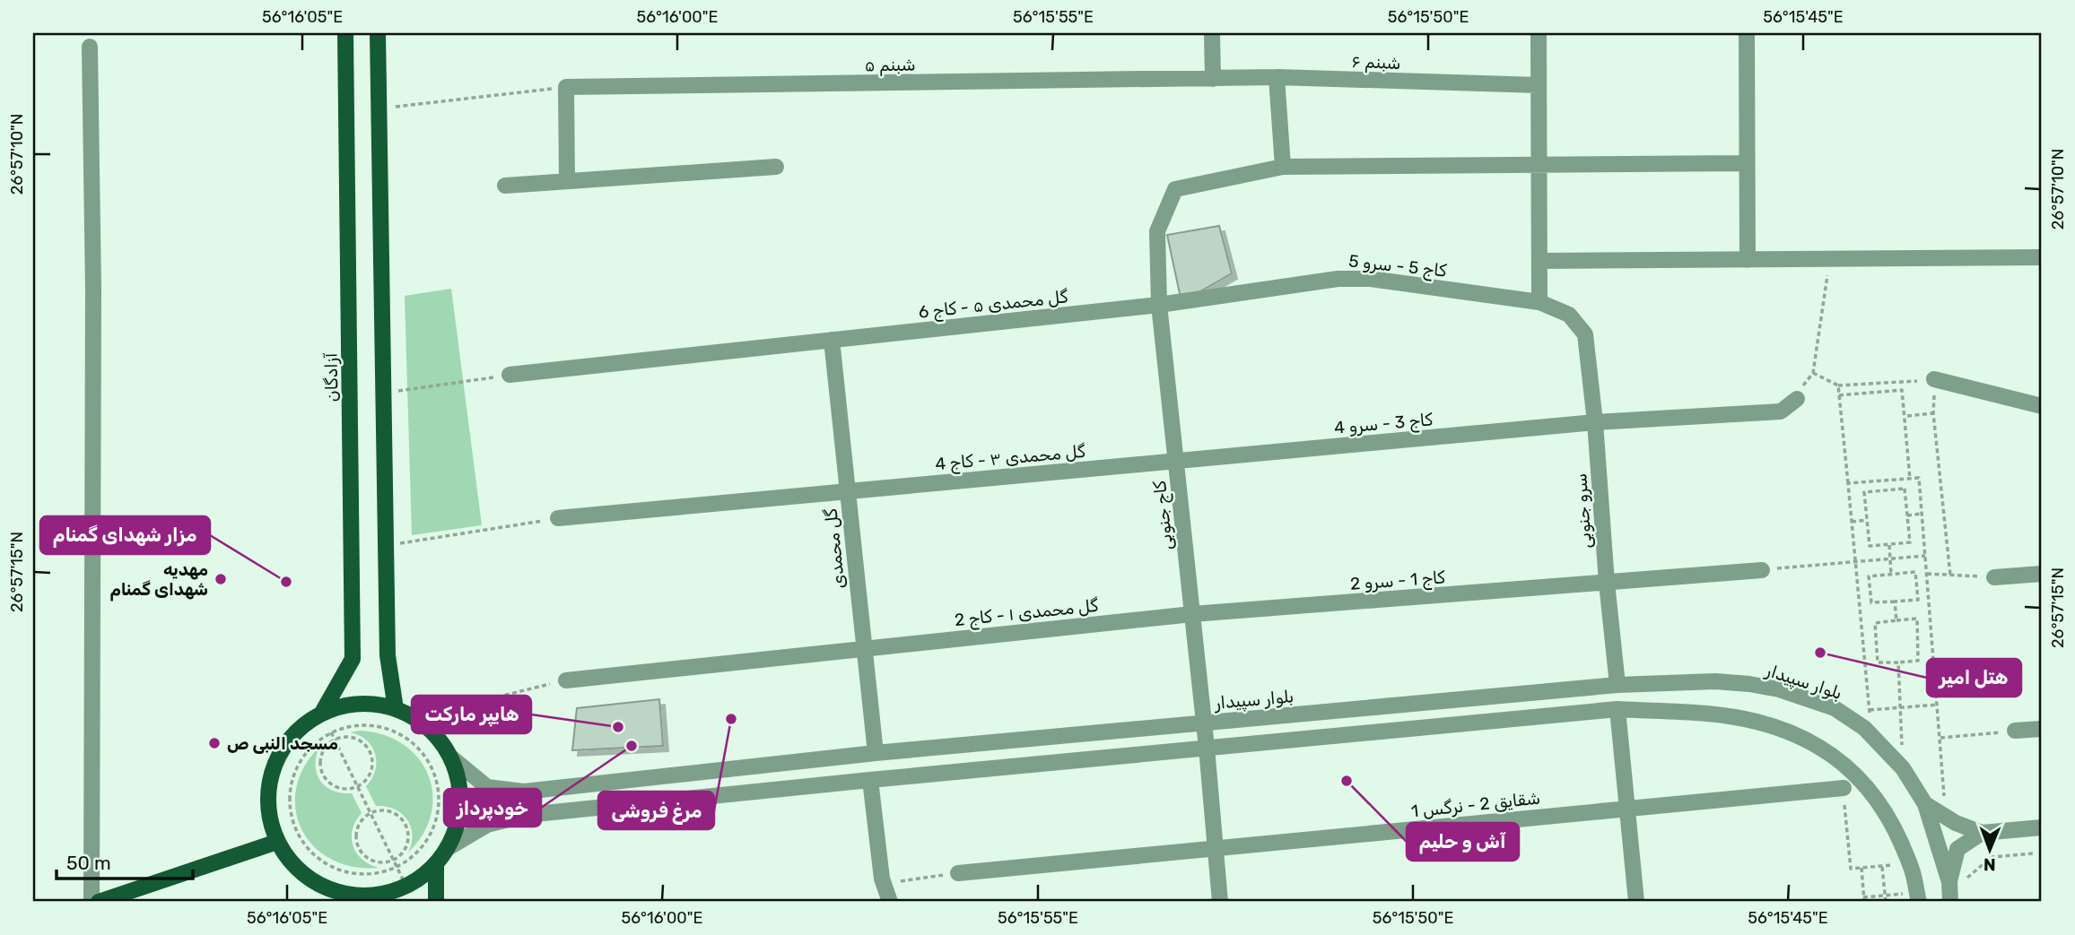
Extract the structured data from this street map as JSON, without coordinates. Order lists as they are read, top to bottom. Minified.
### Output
{"streets":{"main road":["آزادگان"],"street":["شبنم ۶","شبنم ۵","کاج 5 - سرو 5","گل محمدی ۵ - کاج 6","کاج 3 - سرو 4","گل محمدی ۳ - کاج 4","سرو جنوبی","کاج جنوبی","گل محمدی","کاج 1 - سرو 2","گل محمدی ۱ - کاج 2","بلوار سپیدار","شقایق 2 - نرگس 1"]},"crossings":[["شبنم ۶","شبنم ۵"],["کاج 5 - سرو 5","گل محمدی ۵ - کاج 6"],["کاج 5 - سرو 5","سرو جنوبی"],["کاج 5 - سرو 5","کاج جنوبی"],["گل محمدی ۵ - کاج 6","کاج جنوبی"],["گل محمدی ۵ - کاج 6","گل محمدی"],["کاج 3 - سرو 4","گل محمدی ۳ - کاج 4"],["کاج 3 - سرو 4","سرو جنوبی"],["کاج 3 - سرو 4","کاج جنوبی"],["گل محمدی ۳ - کاج 4","کاج جنوبی"],["گل محمدی ۳ - کاج 4","گل محمدی"],["سرو جنوبی","کاج 1 - سرو 2"],["سرو جنوبی","بلوار سپیدار"],["کاج جنوبی","کاج 1 - سرو 2"],["کاج جنوبی","گل محمدی ۱ - کاج 2"],["کاج جنوبی","بلوار سپیدار"],["کاج جنوبی","شقایق 2 - نرگس 1"],["گل محمدی","گل محمدی ۱ - کاج 2"],["گل محمدی","بلوار سپیدار"],["کاج 1 - سرو 2","گل محمدی ۱ - کاج 2"]],"places":["مهدیه شهدای گمنام","مزار شهدای گمنام","هتل امیر","مرغ فروشی","هایپر مارکت","مسجد النبی ص","خودپرداز","آش و حلیم"],"scale_bar":"50 m","north":"bottom","coordinates":["56°16'05\"E","56°16'00\"E","56°15'55\"E","56°15'50\"E","56°15'45\"E","26°57'10\"N","26°57'15\"N"]}
